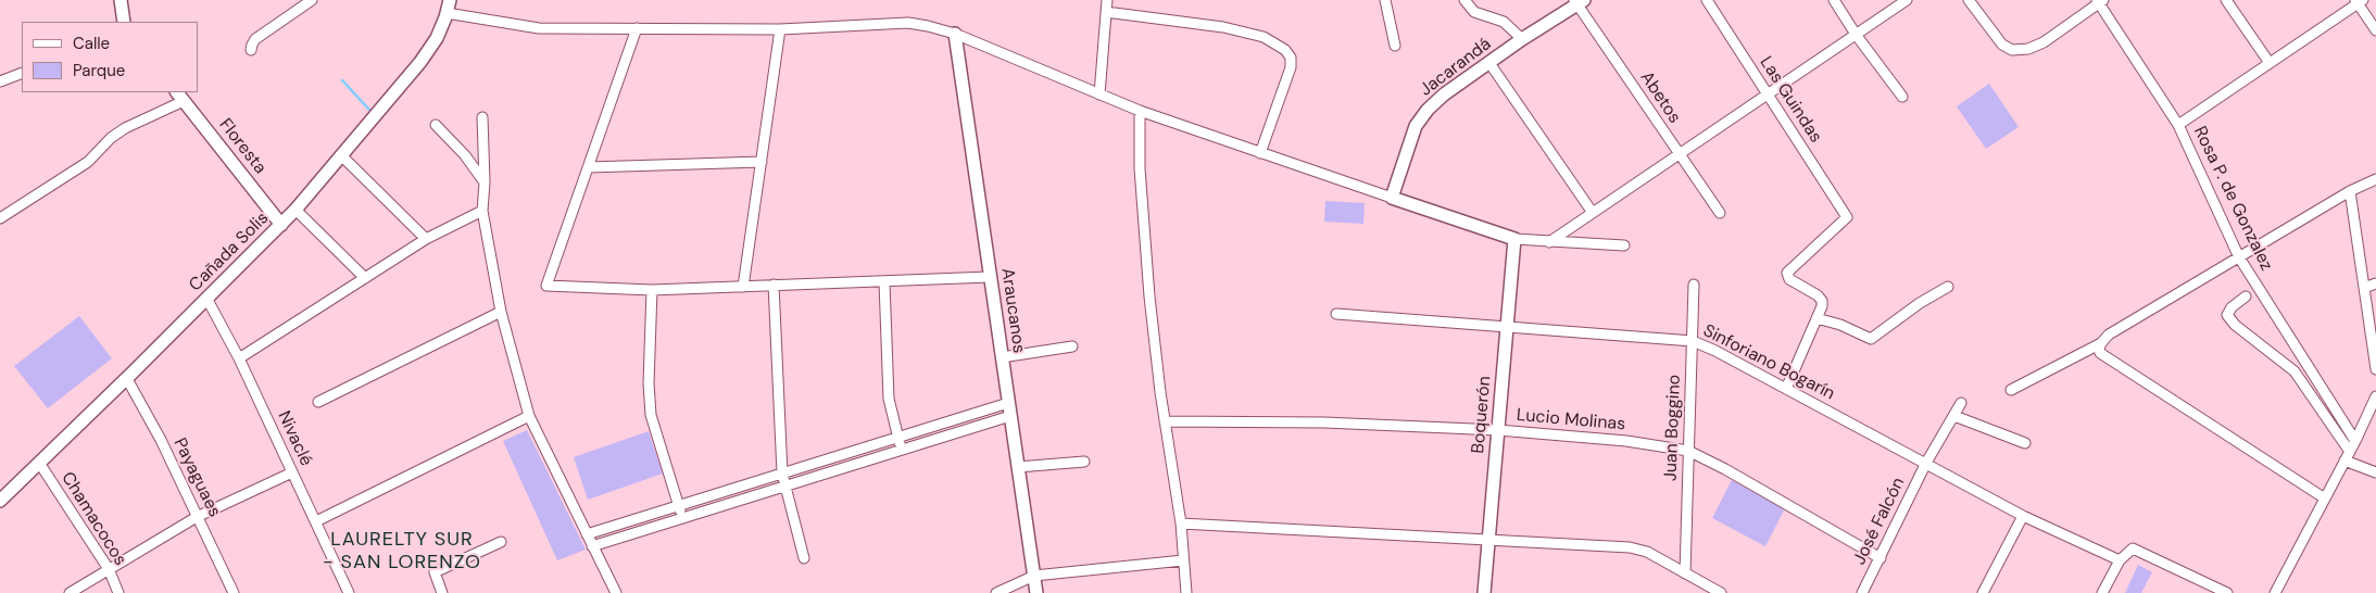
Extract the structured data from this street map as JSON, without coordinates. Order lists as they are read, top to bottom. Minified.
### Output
{"streets":{"street":["Jacarandá","Abetos","Las Guindas","Floresta","Rosa P. de Gonzalez","Cañada Solis","Araucanos","Sinforiano Bogarín","Boquerón","Lucio Molinas","Juan Boggino","Nivaclé","Payaguaes","Chamacocos","José Falcón"]},"crossings":[["Jacarandá","Abetos"],["Floresta","Cañada Solis"],["Cañada Solis","Nivaclé"],["Cañada Solis","Payaguaes"],["Cañada Solis","Chamacocos"],["Sinforiano Bogarín","Boquerón"],["Sinforiano Bogarín","Juan Boggino"],["Sinforiano Bogarín","José Falcón"],["Boquerón","Lucio Molinas"],["Lucio Molinas","Juan Boggino"],["Lucio Molinas","José Falcón"]],"districts":["LAURELTY SUR - SAN LORENZO"],"legend":["Calle","Parque"]}
